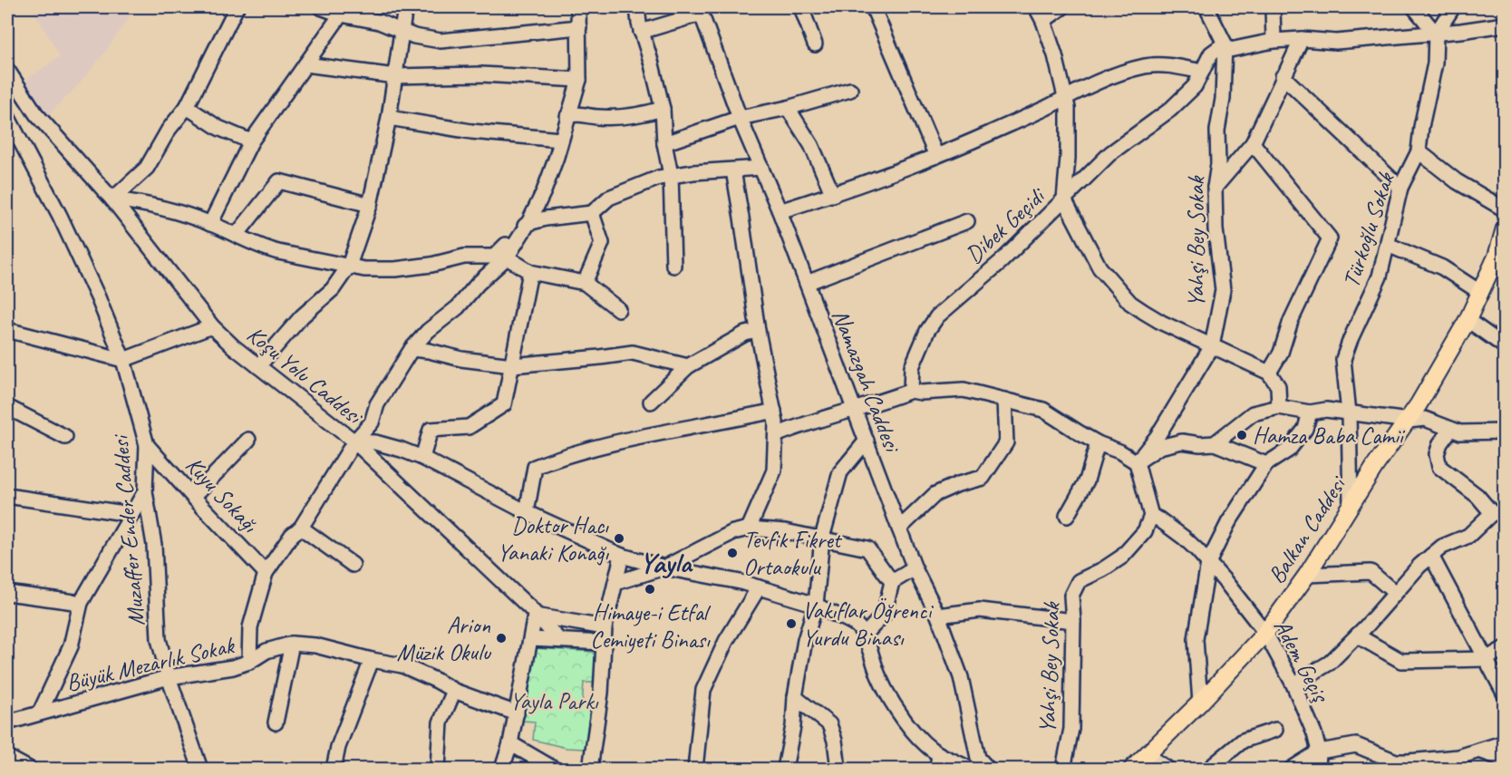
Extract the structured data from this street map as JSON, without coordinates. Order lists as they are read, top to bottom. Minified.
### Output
{"streets":{"main road":["Balkan Caddesi"],"street":["Dibek Geçidi","Türkoğlu Sokak","Yahşi Bey Sokak","Koşu Yolu Caddesi","Namazgah Caddesi","Kuyu Sokağı","Muzaffer Ender Caddesi","Adem Geçiş","Büyük Mezarlık Sokak"]},"crossings":[["Dibek Geçidi","Yahşi Bey Sokak"],["Türkoğlu Sokak","Balkan Caddesi"],["Yahşi Bey Sokak","Adem Geçiş"],["Kuyu Sokağı","Muzaffer Ender Caddesi"],["Balkan Caddesi","Adem Geçiş"],["Muzaffer Ender Caddesi","Büyük Mezarlık Sokak"]],"districts":["Yayla"],"parks":["Yayla Parkı"],"places":["Hamza Baba Camii","Doktor Hacı Yanaki Konağı","Tevfik Fikret Ortaokulu","Himaye-i Etfal Cemiyeti Binası","Vakıflar Öğrenci Yurdu Binası","Arion Müzik Okulu"]}
